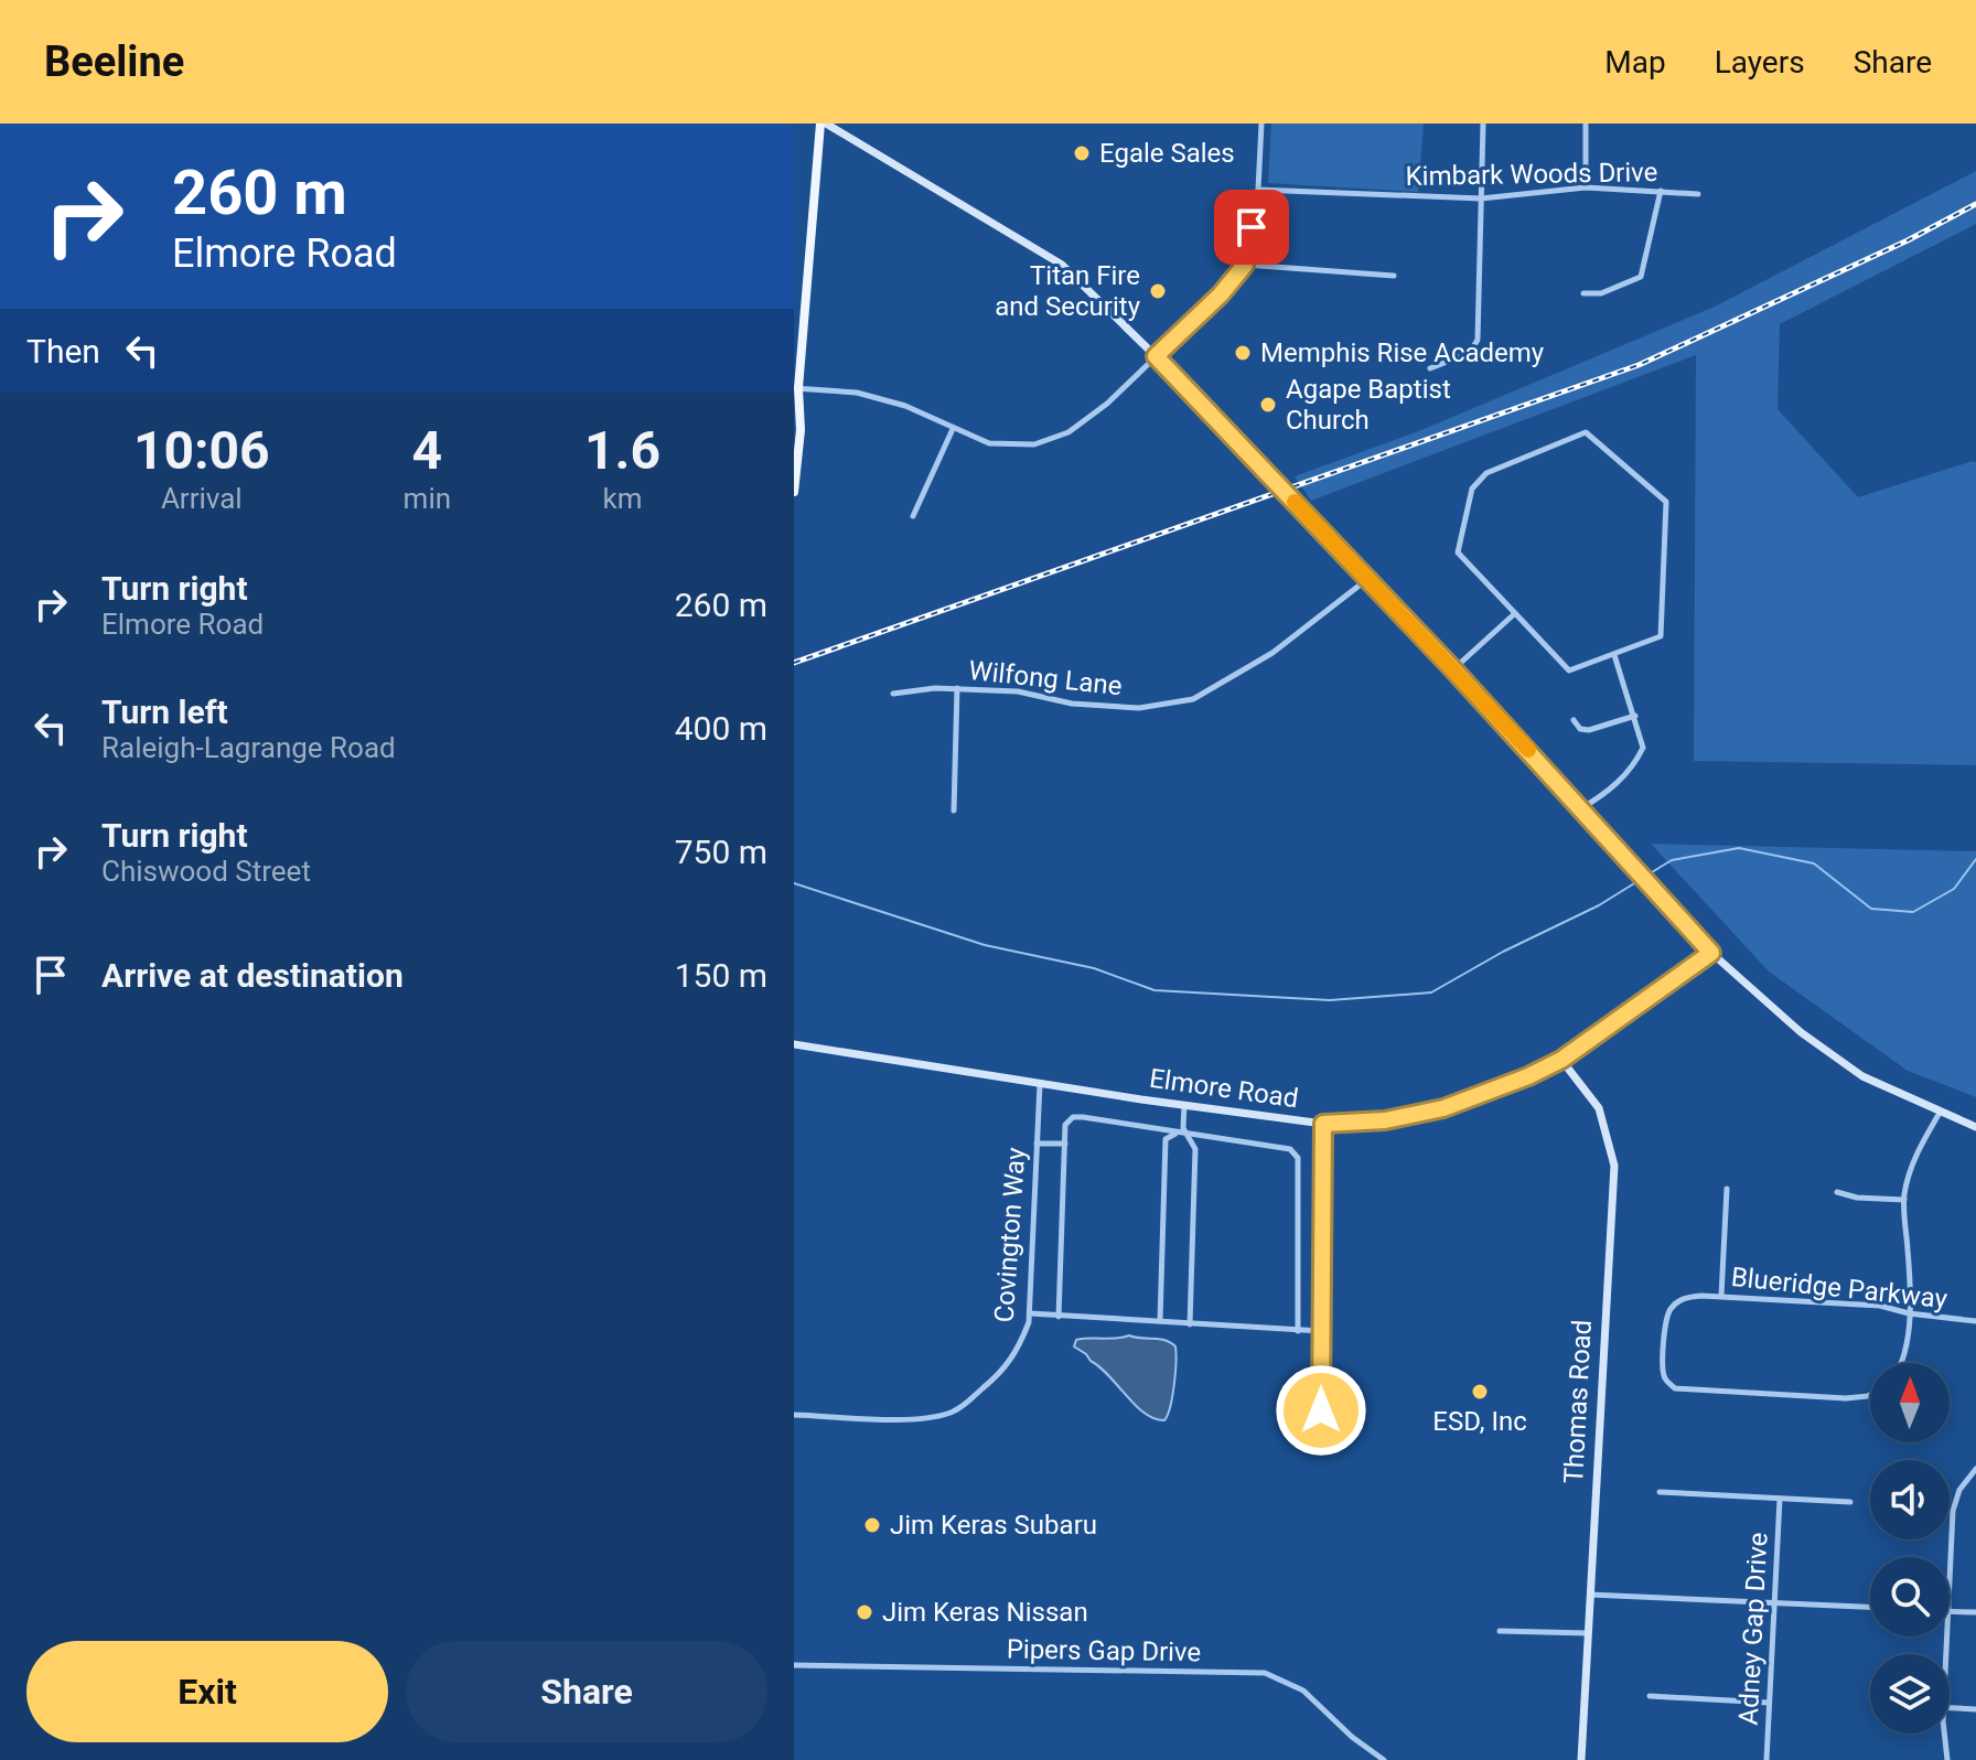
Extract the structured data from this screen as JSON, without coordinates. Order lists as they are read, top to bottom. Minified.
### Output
{"streets":{"street":["Kimbark Woods Drive","Wilfong Lane","Elmore Road","Covington Way","Blueridge Parkway","Thomas Road","Adney Gap Drive","Pipers Gap Drive"]},"crossings":[["Elmore Road","Covington Way"],["Elmore Road","Thomas Road"]],"places":["Egale Sales","Titan Fire and Security","Memphis Rise Academy","Agape Baptist Church","ESD, Inc","Jim Keras Subaru","Jim Keras Nissan"],"north":"top","page":{"header":"Beeline","nav":["Map","Layers","Share"],"turn":["260 m","Elmore Road"],"then":"Then","eta":["10:06","Arrival","4","min","1.6","km"],"list":[{"name":"Turn right","note":"Elmore Road","value":"260 m"},{"name":"Turn left","note":"Raleigh-Lagrange Road","value":"400 m"},{"name":"Turn right","note":"Chiswood Street","value":"750 m"},{"name":"Arrive at destination","value":"150 m"}],"buttons":["Exit","Share"]}}
